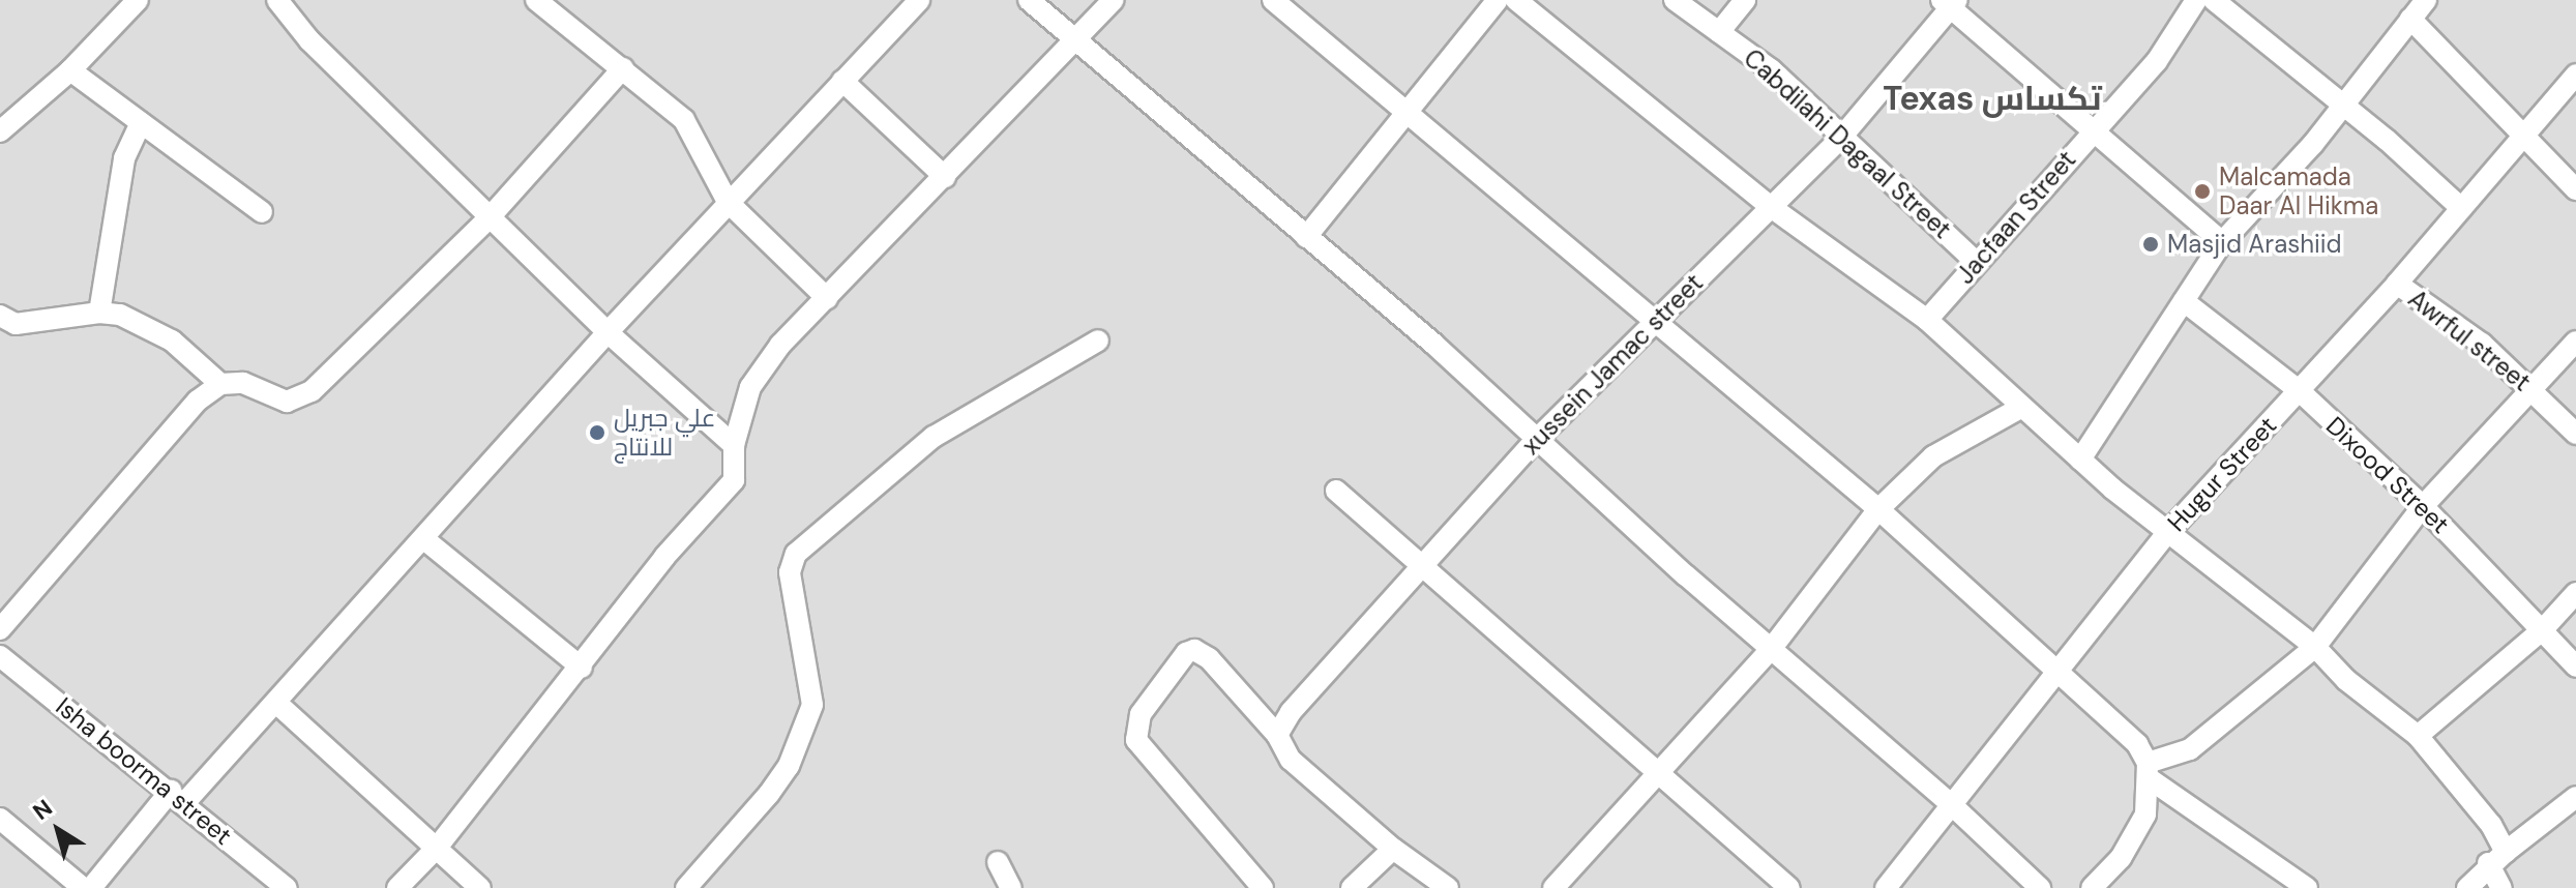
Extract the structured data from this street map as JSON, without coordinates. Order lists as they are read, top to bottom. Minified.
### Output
{"streets":{"street":["Cabdilahi Dagaal Street","Jacfaan Street","Awrful street","xussein Jamac street","Hugur Street","Dixood Street","Isha boorma street"]},"crossings":[["Cabdilahi Dagaal Street","Jacfaan Street"],["Cabdilahi Dagaal Street","xussein Jamac street"],["Awrful street","Hugur Street"],["Hugur Street","Dixood Street"]],"districts":["Texas تكساس"],"places":["Malcamada Daar Al Hikma","Masjid Arashiid","علي جبريل للانتاج"],"north":"top left"}
